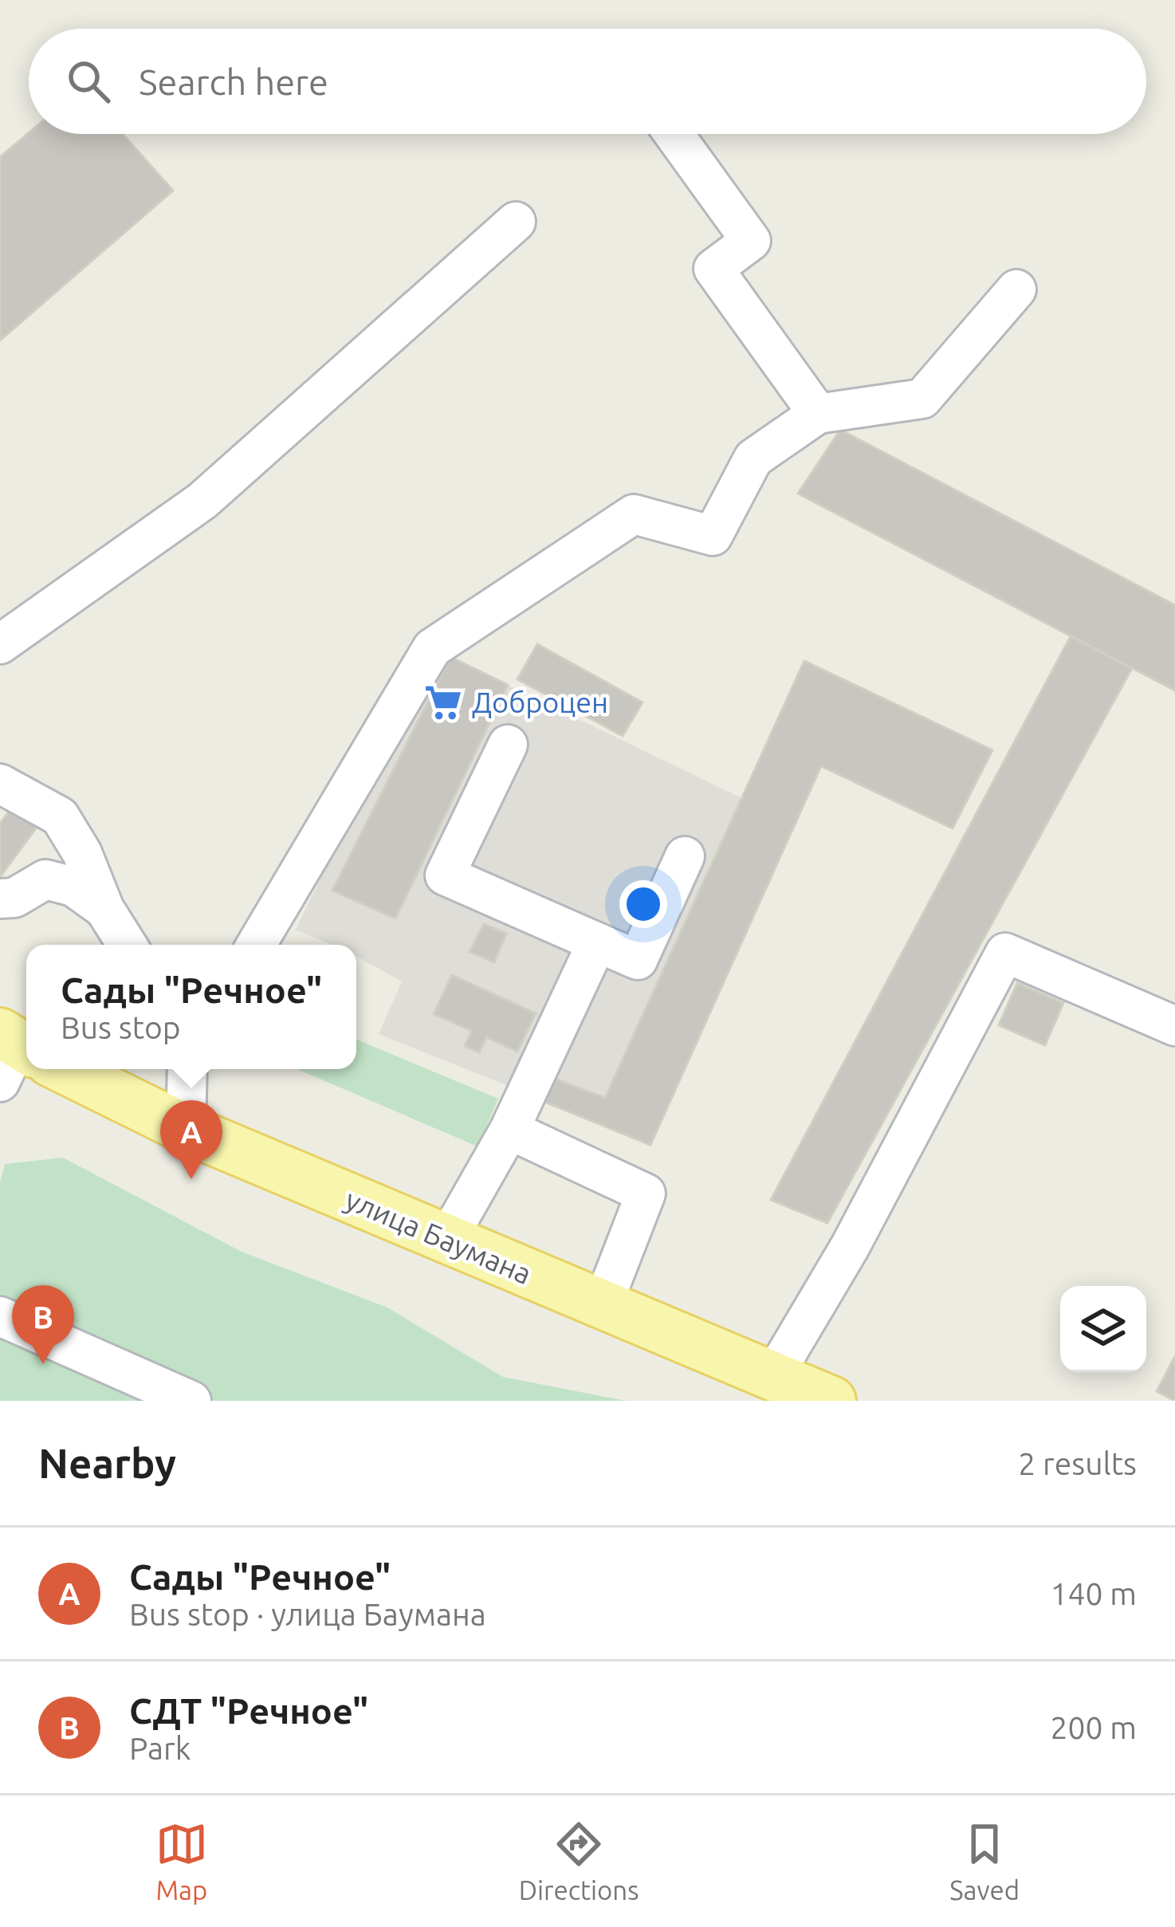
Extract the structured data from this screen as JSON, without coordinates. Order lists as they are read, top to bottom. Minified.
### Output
{"streets":{"main road":["улица Баумана"]},"places":{"supermarket":["Доброцен"]},"page":{"search":"Search here","popup":["Сады \"Речное\"","Bus stop"],"pins":["A","B"],"heading":["Nearby","2 results"],"list":[{"mark":"A","name":"Сады \"Речное\"","note":"Bus stop · улица Баумана","value":"140 m"},{"mark":"B","name":"СДТ \"Речное\"","note":"Park","value":"200 m"}],"nav":["Map","Directions","Saved"]}}
